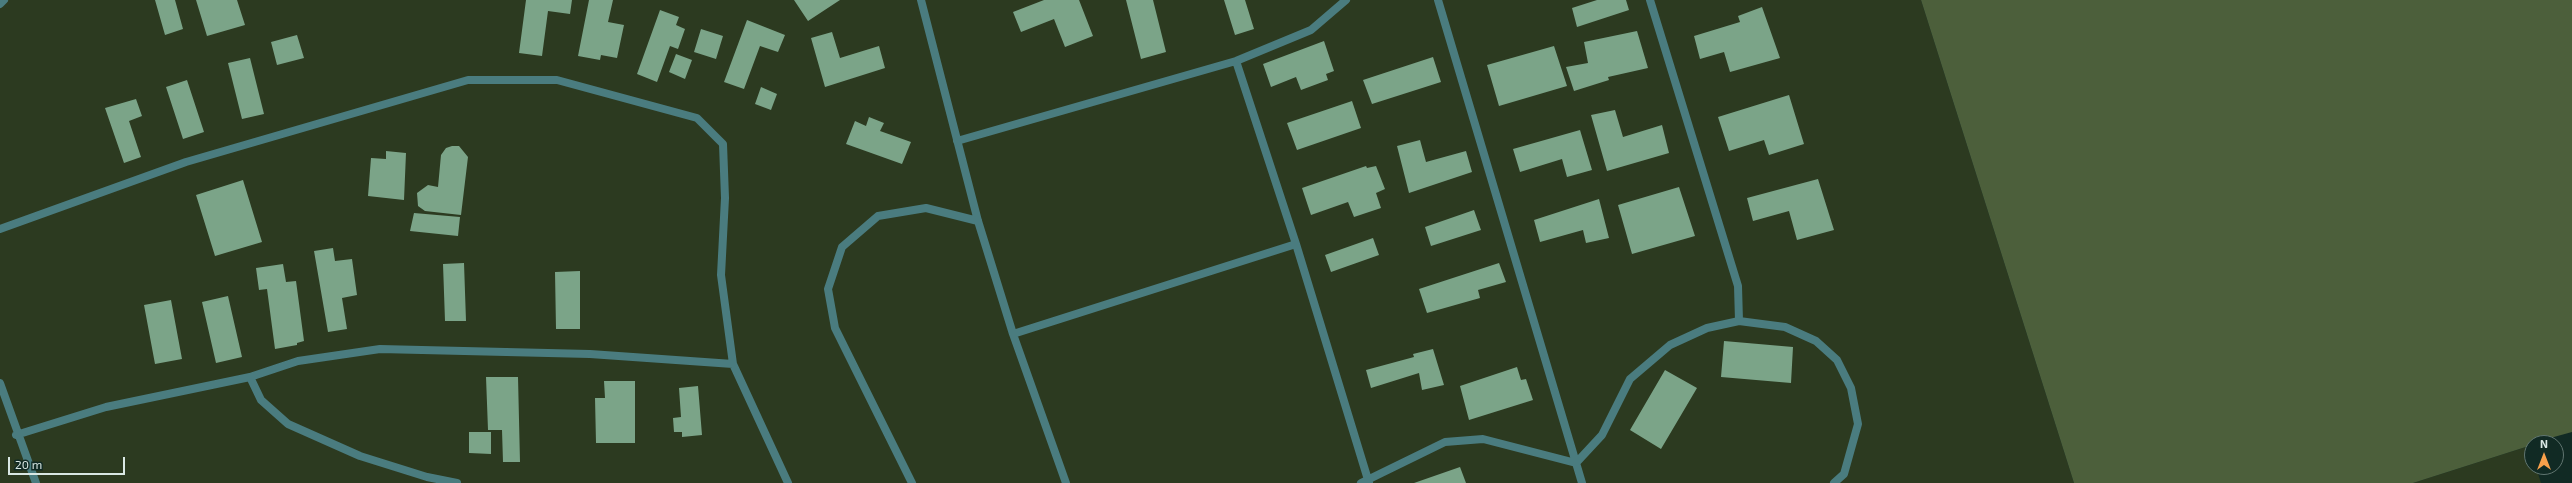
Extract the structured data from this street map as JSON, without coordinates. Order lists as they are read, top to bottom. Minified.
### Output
{"scale_bar":"20 m","north":"top"}
